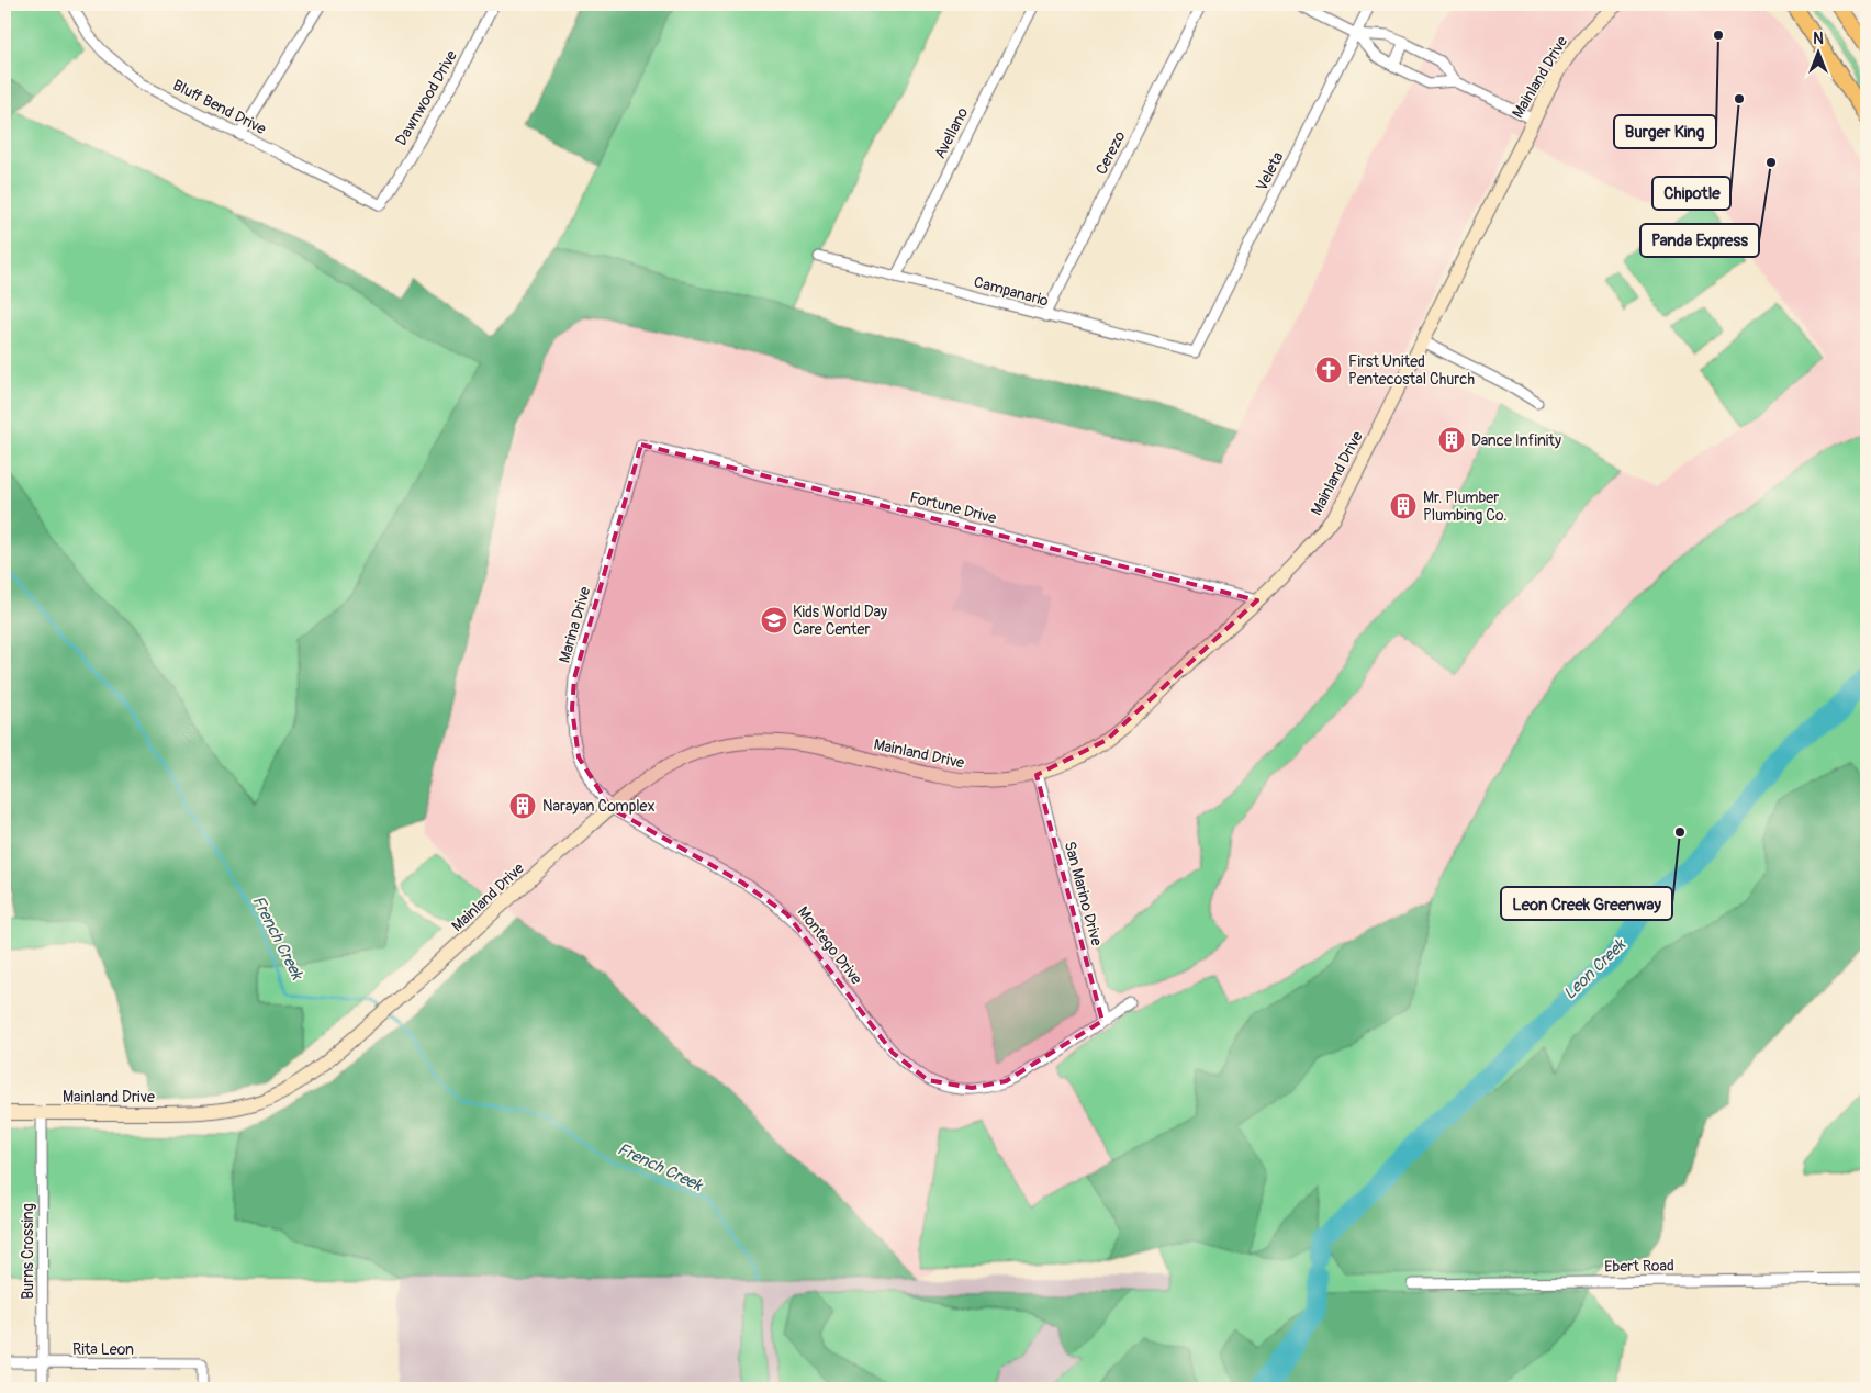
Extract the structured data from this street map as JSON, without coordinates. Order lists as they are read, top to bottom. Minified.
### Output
{"streets":{"main road":["Mainland Drive"],"street":["Dawnwood Drive","Bluff Bend Drive","Avellano","Cerezo","Veleta","Campanario","Fortune Drive","Marina Drive","San Marino Drive","Montego Drive","Burns Crossing","Ebert Road","Rita Leon"]},"crossings":[["Mainland Drive","Fortune Drive"],["Mainland Drive","Marina Drive"],["Mainland Drive","San Marino Drive"],["Mainland Drive","Montego Drive"],["Mainland Drive","Burns Crossing"],["Dawnwood Drive","Bluff Bend Drive"],["Avellano","Campanario"],["Cerezo","Campanario"],["Veleta","Campanario"],["Fortune Drive","Marina Drive"],["Marina Drive","Montego Drive"],["San Marino Drive","Montego Drive"],["Burns Crossing","Rita Leon"]],"water":["French Creek","Leon Creek"],"places":{"other":["Burger King","Chipotle","Panda Express","Leon Creek Greenway"],"church":["First United Pentecostal Church"],"building":["Dance Infinity","Mr. Plumber Plumbing Co.","Narayan Complex"],"school or university":["Kids World Day Care Center"]},"north":"top"}
